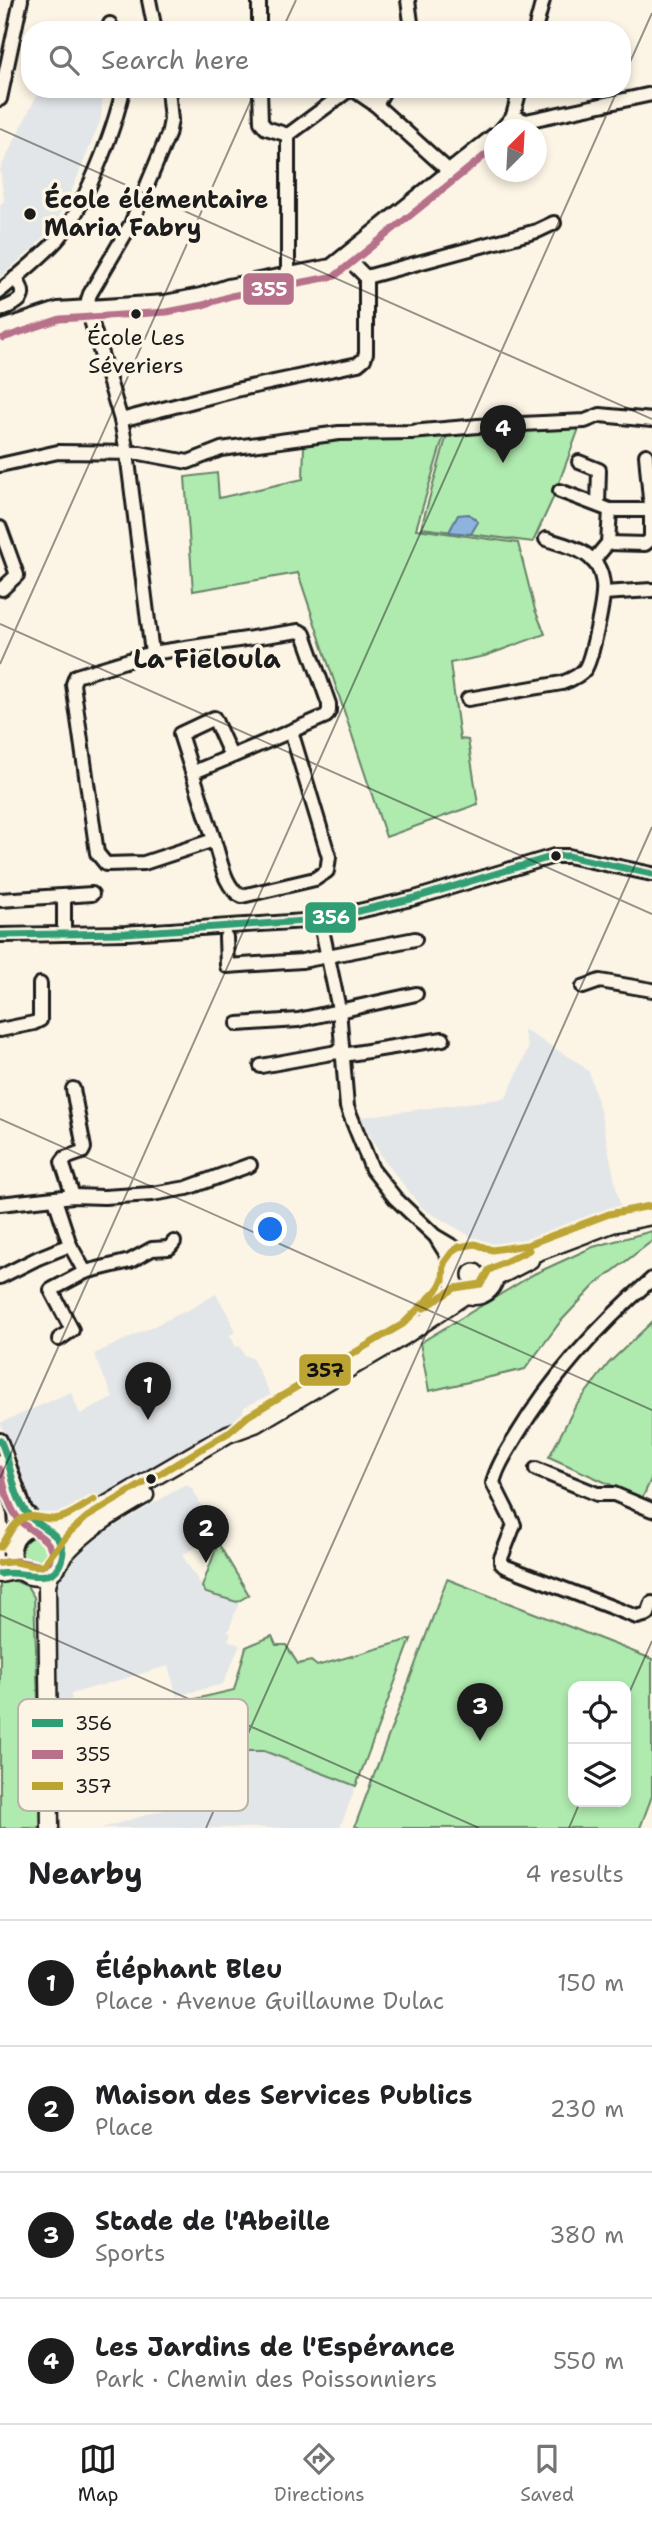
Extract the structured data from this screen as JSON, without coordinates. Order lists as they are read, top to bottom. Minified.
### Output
{"districts":["La Fieloula"],"places":["École élémentaire Maria Fabry","École Les Séveriers"],"lines":["transit line 355","transit line 356","transit line 357"],"legend":["356","355","357"],"north":"top right","page":{"search":"Search here","pins":["4","1","2","3"],"heading":["Nearby","4 results"],"list":[{"mark":"1","name":"Éléphant Bleu","note":"Place · Avenue Guillaume Dulac","value":"150 m"},{"mark":"2","name":"Maison des Services Publics","note":"Place","value":"230 m"},{"mark":"3","name":"Stade de l'Abeille","note":"Sports","value":"380 m"},{"mark":"4","name":"Les Jardins de l'Espérance","note":"Park · Chemin des Poissonniers","value":"550 m"}],"nav":["Map","Directions","Saved"]}}
